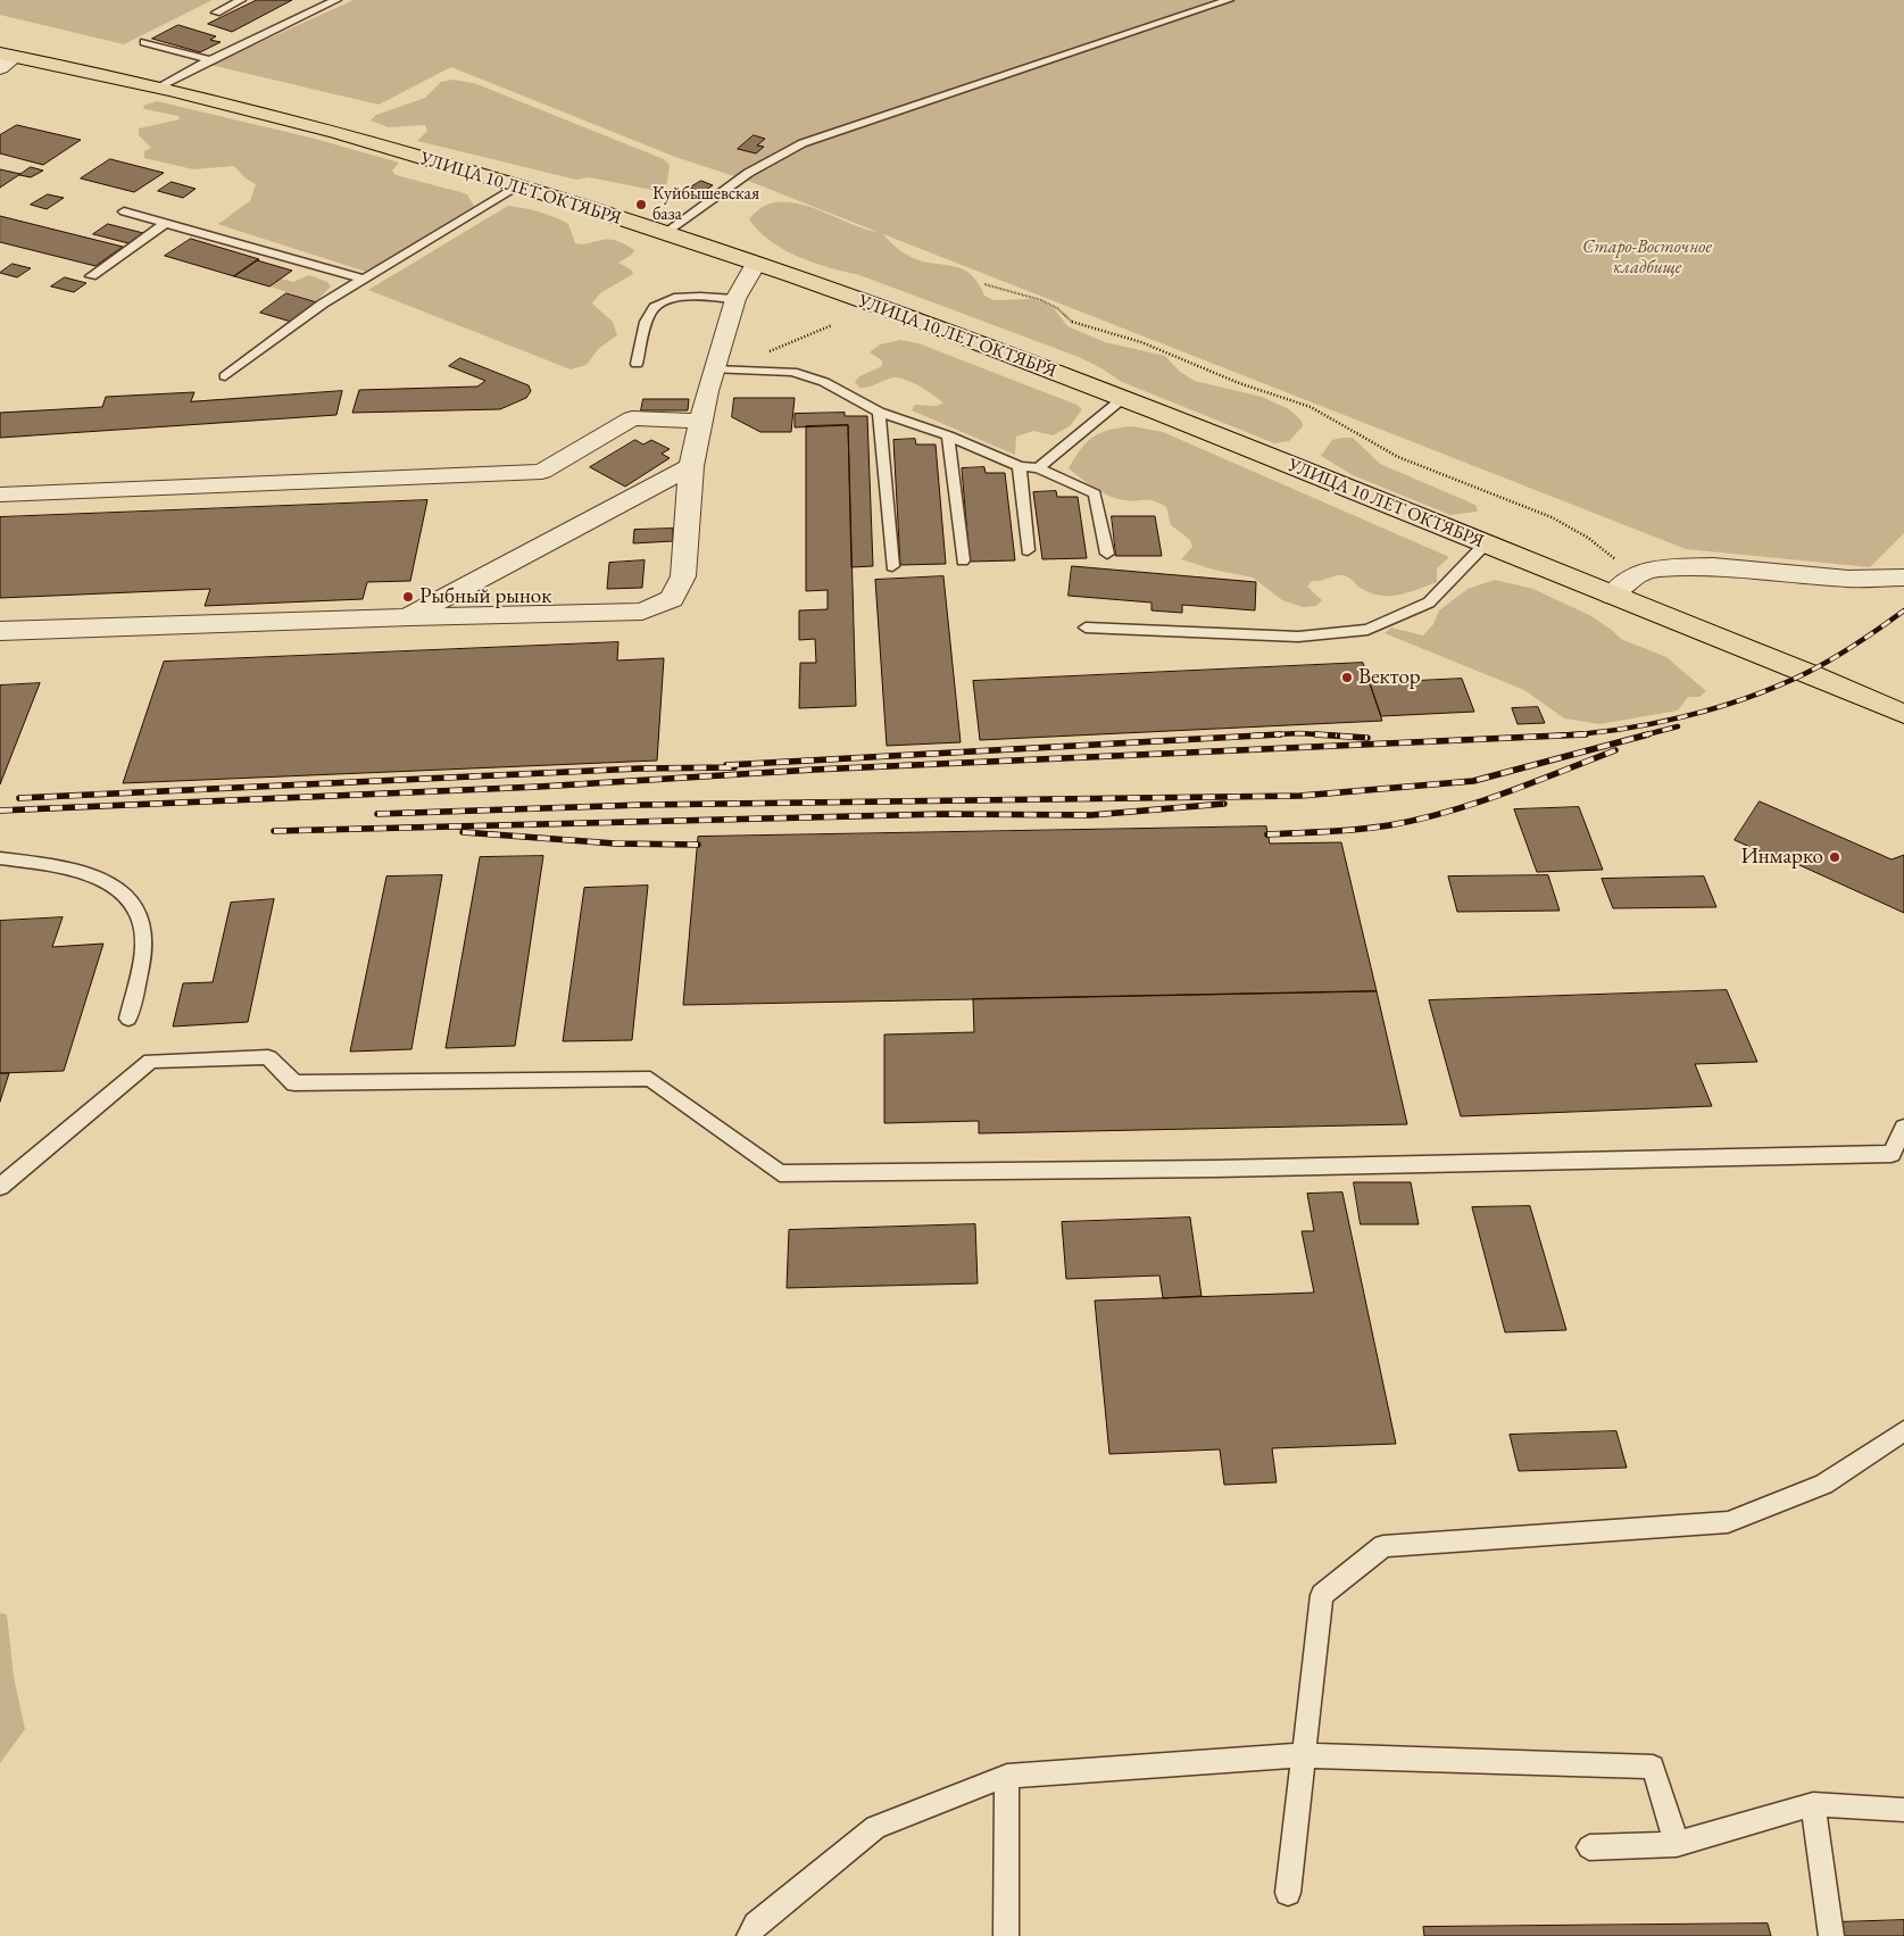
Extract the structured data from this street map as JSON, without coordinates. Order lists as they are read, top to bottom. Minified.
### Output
{"streets":{"main road":["УЛИЦА 10 ЛЕТ ОКТЯБРЯ"]},"parks":["Старо-Восточное кладбище"],"places":["Куйбышевская база","Рыбный рынок","Вектор","Инмарко"]}
